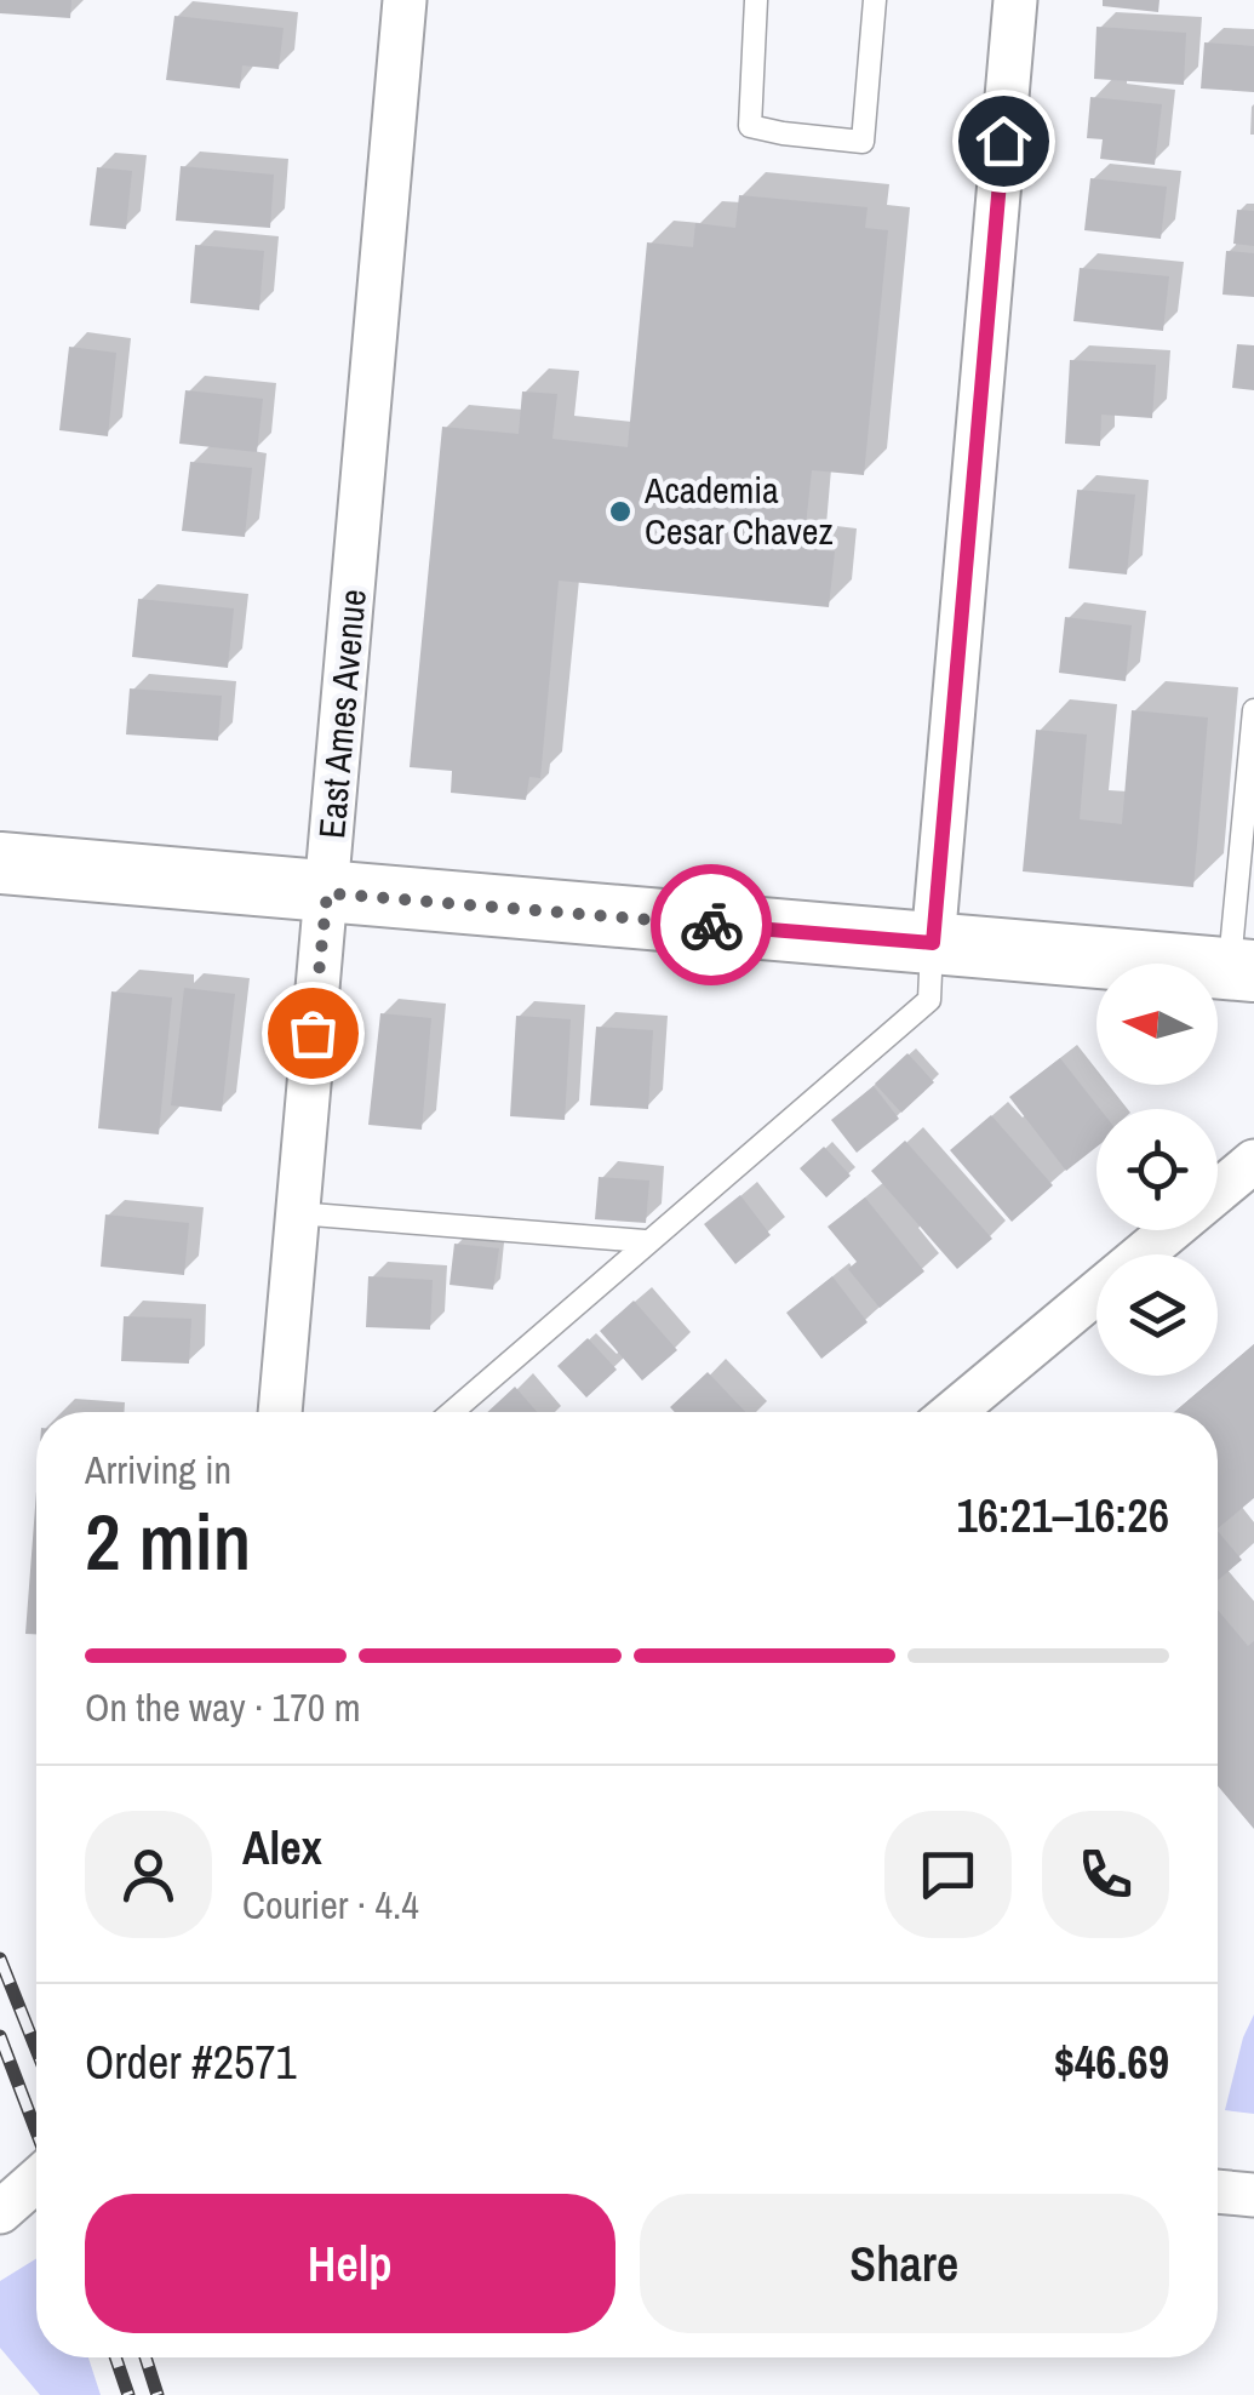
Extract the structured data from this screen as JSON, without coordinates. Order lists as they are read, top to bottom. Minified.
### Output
{"streets":{"street":["East Ames Avenue"]},"places":["Academia Cesar Chavez"],"north":"left","page":{"heading":["2 min","Arriving in","16:21–16:26"],"panel":["Alex","Courier · 4.4","Order #2571","$46.69"],"bar":"On the way · 170 m","buttons":["Help","Share"]}}
